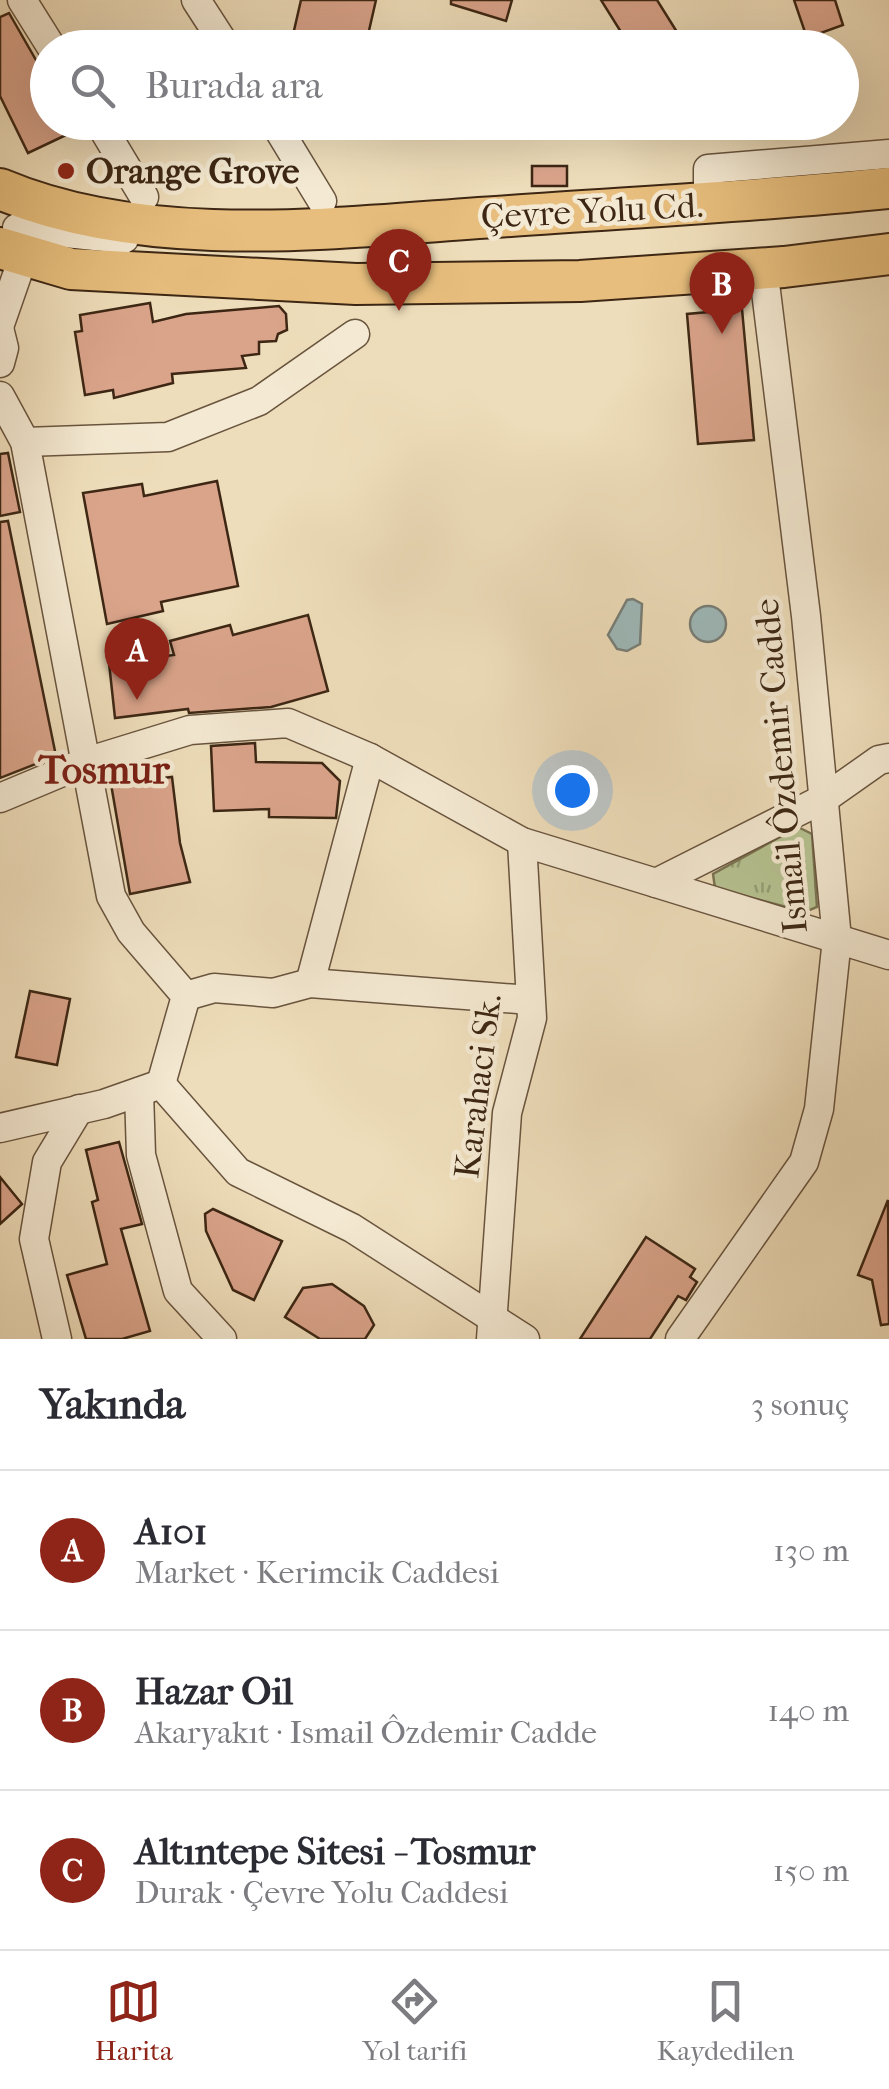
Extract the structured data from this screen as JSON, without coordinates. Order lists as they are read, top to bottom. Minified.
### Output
{"streets":{"highway":["Çevre Yolu Cd."],"street":["Ismail Ôzdemir Cadde","Karahaci Sk."]},"districts":["Tosmur"],"places":["Orange Grove"],"page":{"search":"Burada ara","pins":["C","B","A"],"heading":["Yakında","3 sonuç"],"list":[{"mark":"A","name":"A101","note":"Market · Kerimcik Caddesi","value":"130 m"},{"mark":"B","name":"Hazar Oil","note":"Akaryakıt · Ismail Ôzdemir Cadde","value":"140 m"},{"mark":"C","name":"Altıntepe Sitesi - Tosmur","note":"Durak · Çevre Yolu Caddesi","value":"150 m"}],"nav":["Harita","Yol tarifi","Kaydedilen"]}}
